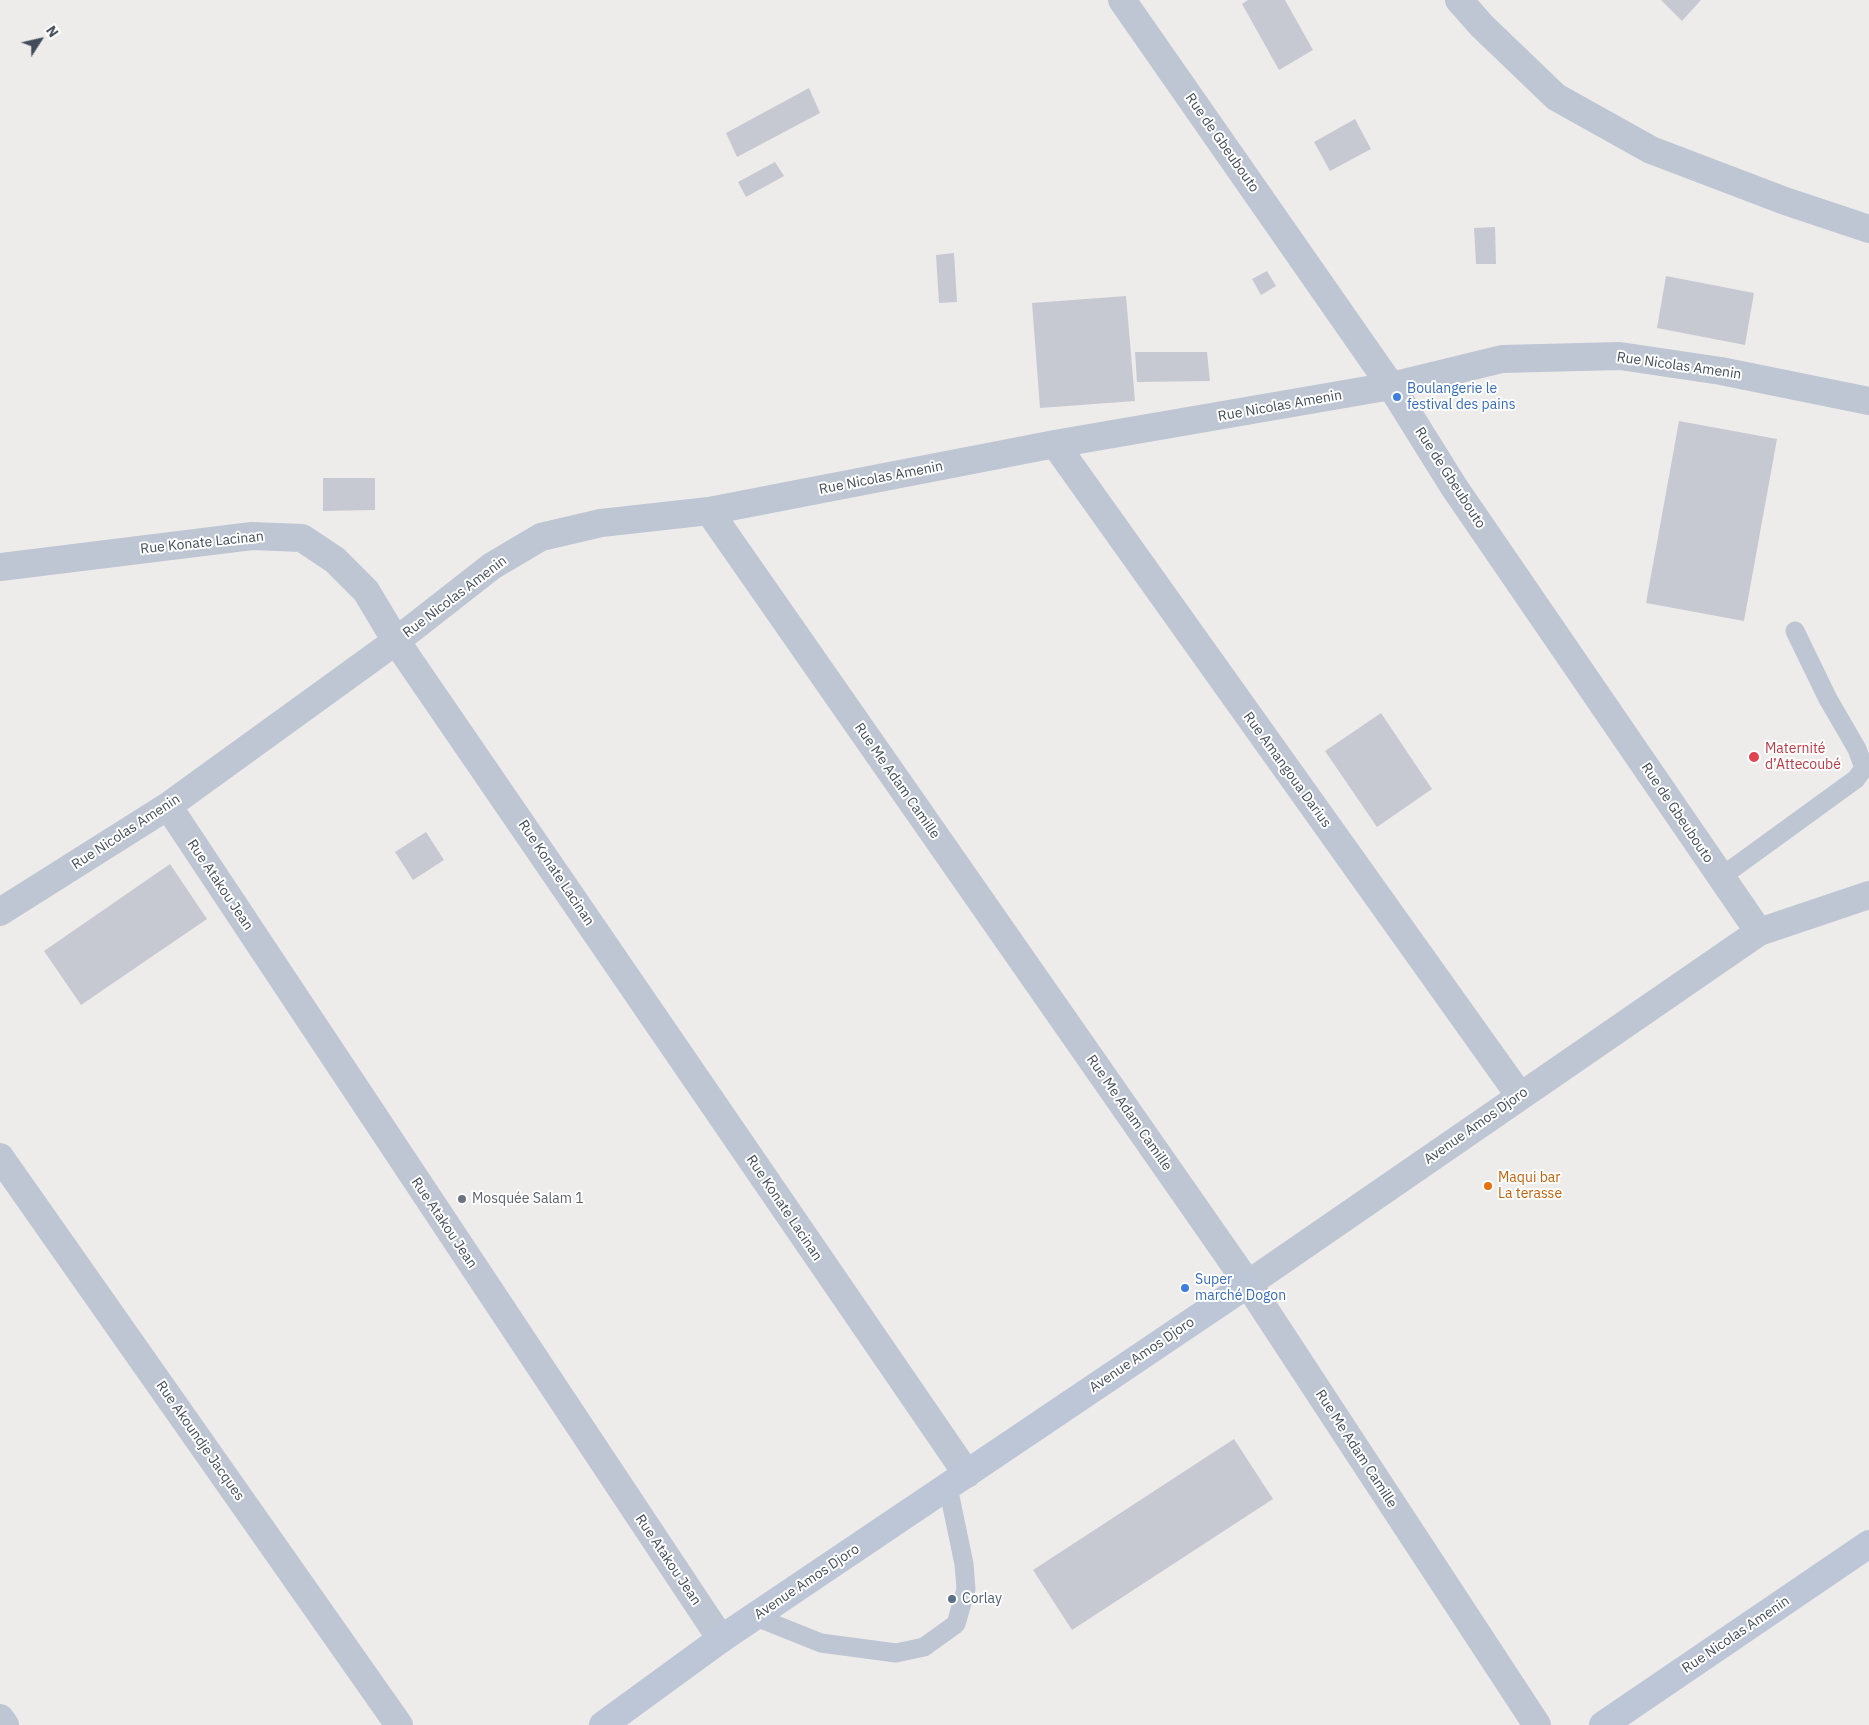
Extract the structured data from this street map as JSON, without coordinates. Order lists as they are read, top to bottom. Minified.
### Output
{"streets":{"street":["Rue de Gbeubouto","Rue Nicolas Amenin","Rue Konate Lacinan","Rue Amangoua Darius","Rue Me Adam Camille","Rue Atakou Jean","Avenue Amos Djoro","Rue Akoundje Jacques"]},"crossings":[["Rue de Gbeubouto","Rue Nicolas Amenin"],["Rue de Gbeubouto","Avenue Amos Djoro"],["Rue Nicolas Amenin","Rue Konate Lacinan"],["Rue Nicolas Amenin","Rue Amangoua Darius"],["Rue Nicolas Amenin","Rue Me Adam Camille"],["Rue Nicolas Amenin","Rue Atakou Jean"],["Rue Konate Lacinan","Avenue Amos Djoro"],["Rue Amangoua Darius","Avenue Amos Djoro"],["Rue Me Adam Camille","Avenue Amos Djoro"],["Rue Atakou Jean","Avenue Amos Djoro"]],"places":["Boulangerie le festival des pains","Maternité d’Attecoubé","Maqui bar La terasse","Mosquée Salam 1","Super marché Dogon","Corlay"],"north":"top right"}
